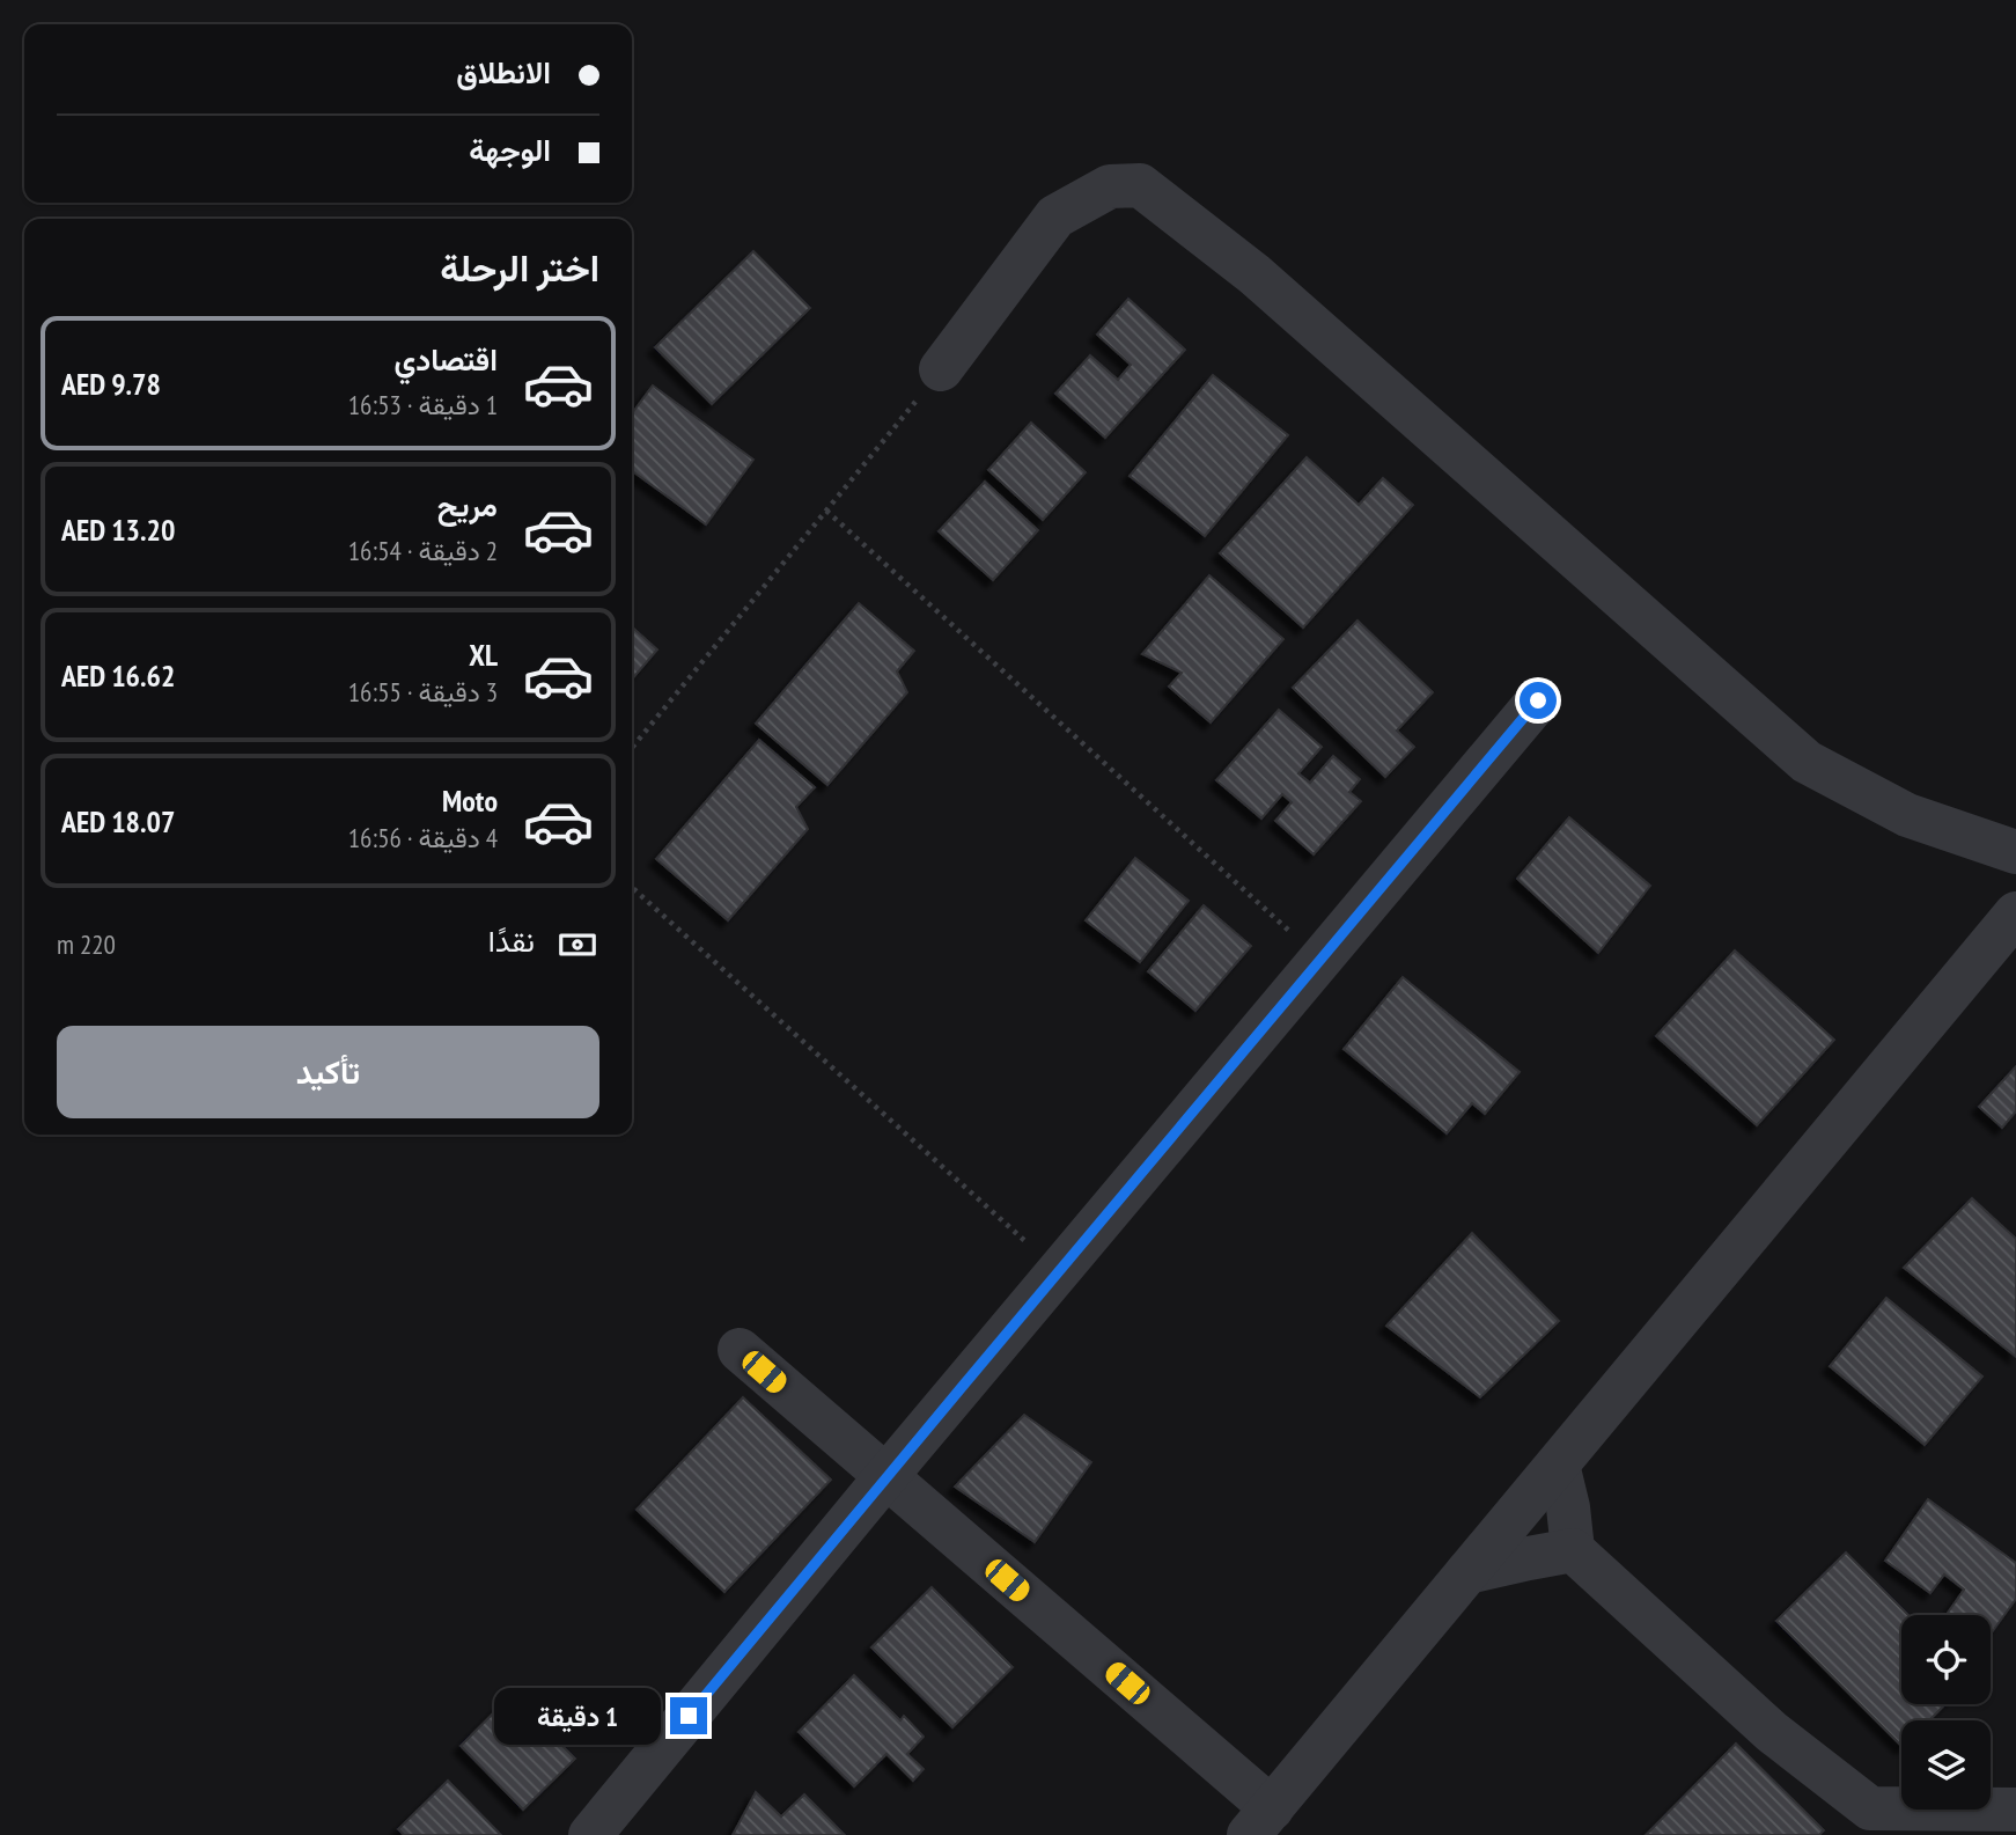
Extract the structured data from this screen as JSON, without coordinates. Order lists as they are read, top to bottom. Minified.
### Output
{"page":{"banner":["الانطلاق","الوجهة"],"heading":"اختر الرحلة","list":[{"name":"اقتصادي","note":"1 دقيقة · 16:53","value":"AED 9.78"},{"name":"مريح","note":"2 دقيقة · 16:54","value":"AED 13.20"},{"name":"XL","note":"3 دقيقة · 16:55","value":"AED 16.62"},{"name":"Moto","note":"4 دقيقة · 16:56","value":"AED 18.07"}],"pay":["نقدًا","220 m"],"buttons":"تأكيد","bubble":"1 دقيقة"}}
